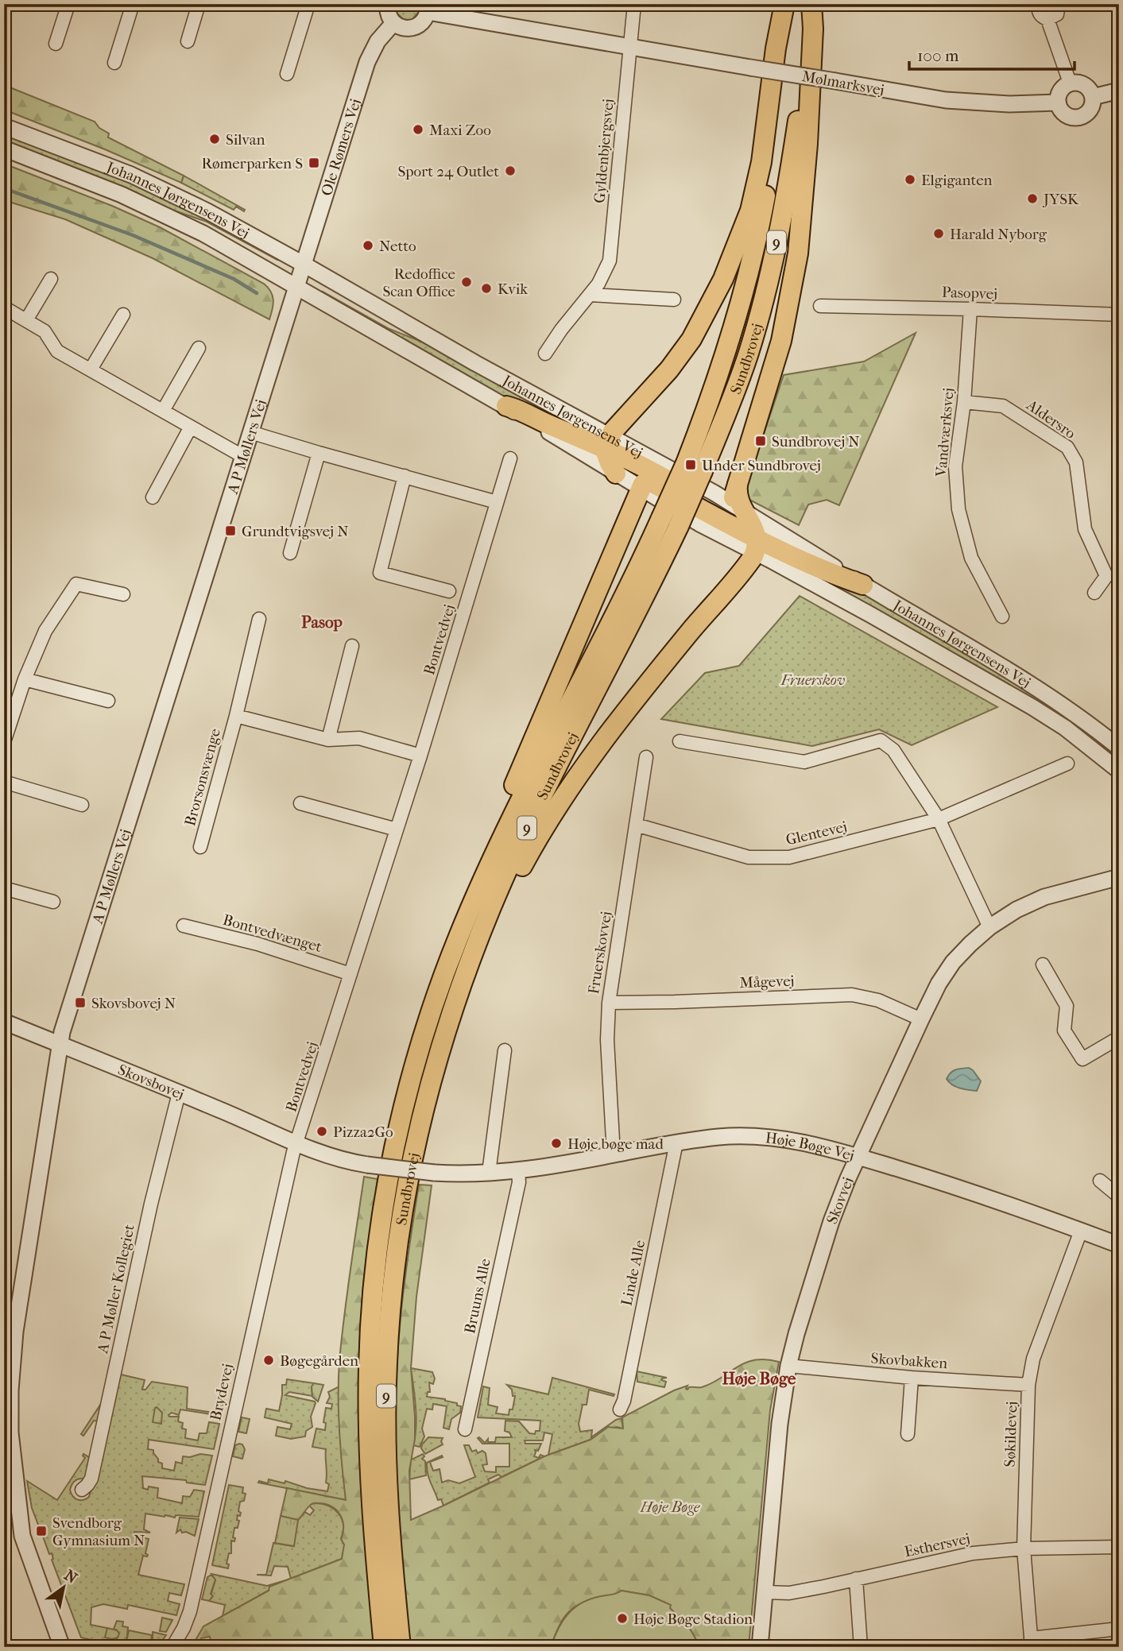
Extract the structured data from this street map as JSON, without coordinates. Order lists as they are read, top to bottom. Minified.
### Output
{"streets":{"main road":["9","Sundbrovej"],"street":["Mølmarksvej","Ole Rømers Vej","Gyldenbjergsvej","Johannes Jørgensens Vej","Pasopvej","Aldersro","Vandværksvej","A P Møllers Vej","Bontvedvej","Brorsonsvænge","Glentevej","Bontvedvænget","Fruerskovvej","Mågevej","Skovsbovej","Høje Bøge Vej","Skovvej","Linde Alle","A P Møller Kollegiet","Bruuns Alle","Skovbakken","Brydevej","Søkildevej","Esthersvej"]},"crossings":[["Mølmarksvej","Gyldenbjergsvej"],["Ole Rømers Vej","Johannes Jørgensens Vej"],["Ole Rømers Vej","A P Møllers Vej"],["Johannes Jørgensens Vej","A P Møllers Vej"],["Pasopvej","Vandværksvej"],["Aldersro","Vandværksvej"],["A P Møllers Vej","Skovsbovej"],["Bontvedvej","Brorsonsvænge"],["Bontvedvej","Bontvedvænget"],["Bontvedvej","Skovsbovej"],["Bontvedvej","Høje Bøge Vej"],["Bontvedvej","Brydevej"],["Glentevej","Fruerskovvej"],["Fruerskovvej","Mågevej"],["Fruerskovvej","Høje Bøge Vej"],["Mågevej","Skovvej"],["Skovsbovej","Høje Bøge Vej"],["Skovsbovej","A P Møller Kollegiet"],["Skovsbovej","Brydevej"],["Høje Bøge Vej","Skovvej"],["Høje Bøge Vej","Linde Alle"],["Høje Bøge Vej","Bruuns Alle"],["Høje Bøge Vej","Brydevej"],["Høje Bøge Vej","Søkildevej"],["Skovvej","Skovbakken"],["Skovvej","Esthersvej"],["Skovbakken","Søkildevej"],["Søkildevej","Esthersvej"]],"districts":["Pasop","Høje Bøge"],"parks":["Fruerskov","Høje Bøge"],"places":{"other":["Maxi Zoo","Silvan","Sport 24 Outlet","Elgiganten","JYSK","Harald Nyborg","Netto","Redoffice Scan Office","Kvik","Pizza2Go","Høje bøge mad","Bøgegården","Høje Bøge Stadion"],"transit":["Rømerparken S","Sundbrovej N","Under Sundbrovej","Grundtvigsvej N","Skovsbovej N","Svendborg Gymnasium N"]},"scale_bar":"100 m","north":"top right"}
